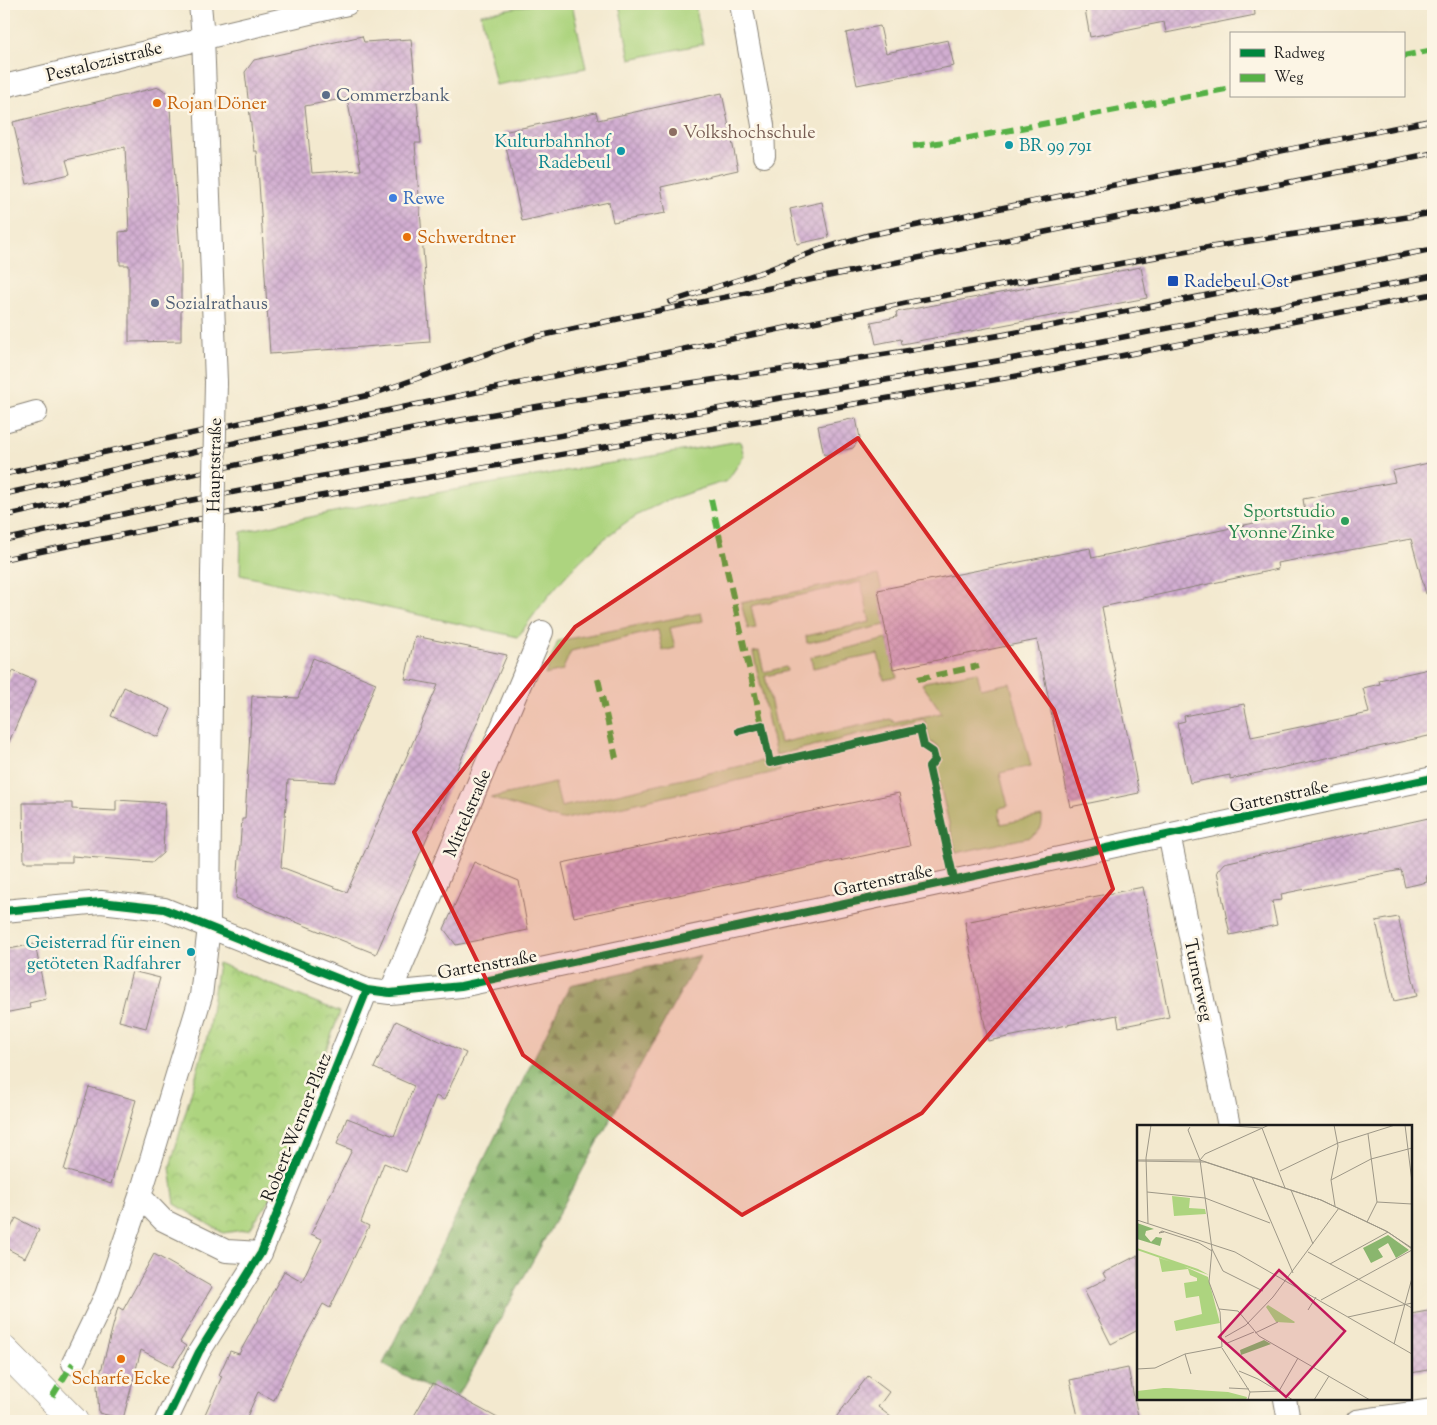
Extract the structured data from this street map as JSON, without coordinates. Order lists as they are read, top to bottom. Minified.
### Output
{"streets":{"street":["Pestalozzistraße","Hauptstraße","Gartenstraße","Mittelstraße","Turnerweg","Robert-Werner-Platz"]},"crossings":[["Pestalozzistraße","Hauptstraße"],["Gartenstraße","Mittelstraße"],["Gartenstraße","Turnerweg"],["Gartenstraße","Robert-Werner-Platz"]],"places":{"other":["Commerzbank","Rojan Döner","Volkshochschule","BR 99 791","Kulturbahnhof Radebeul","Rewe","Schwerdtner","Sozialrathaus","Sportstudio Yvonne Zinke","Geisterrad für einen getöteten Radfahrer","Scharfe Ecke"],"transit":["Radebeul Ost"]},"legend":["Radweg","Weg"]}
